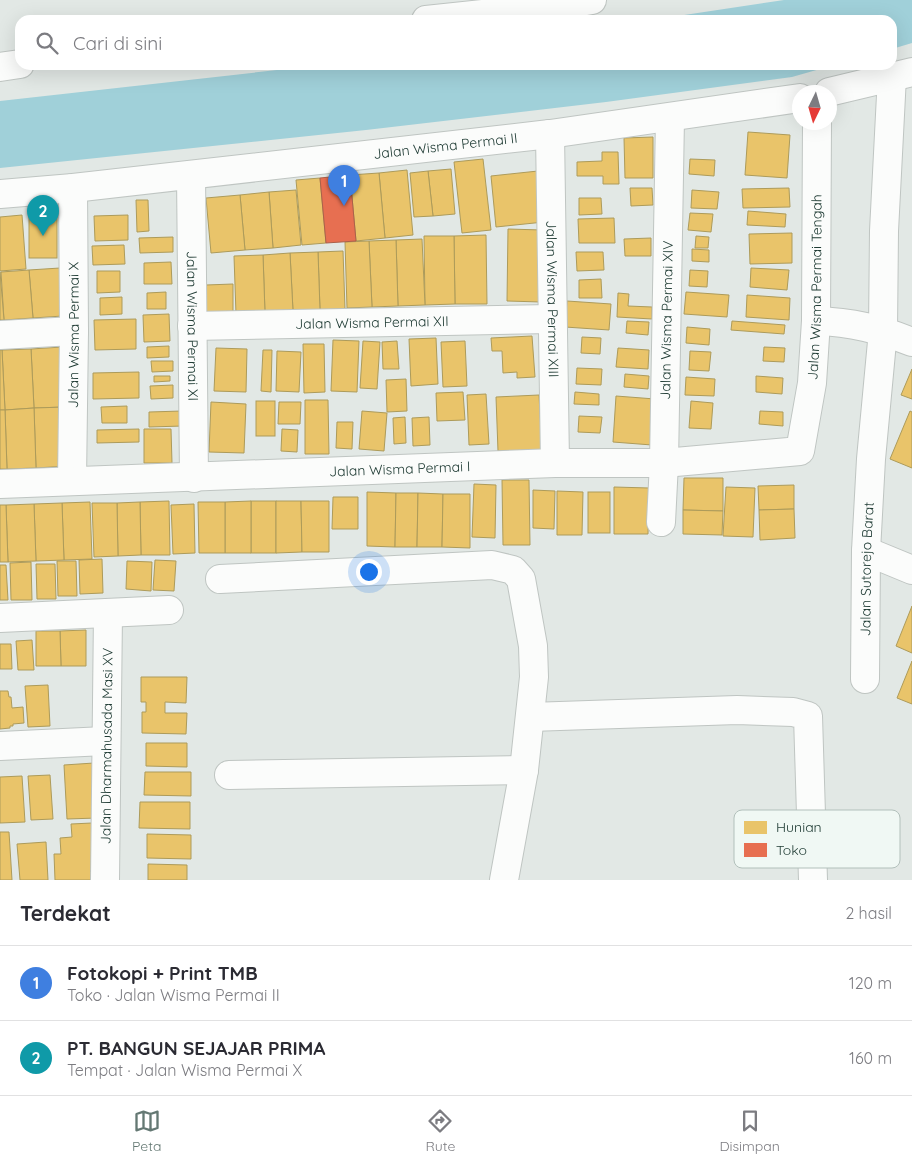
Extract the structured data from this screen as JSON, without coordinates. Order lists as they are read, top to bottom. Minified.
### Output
{"streets":{"street":["Jalan Wisma Permai II","Jalan Wisma Permai Tengah","Jalan Wisma Permai XIII","Jalan Wisma Permai XIV","Jalan Wisma Permai XII","Jalan Wisma Permai XI","Jalan Wisma Permai X","Jalan Wisma Permai I","Jalan Sutorejo Barat","Jalan Dharmahusada Masi XV"]},"crossings":[["Jalan Wisma Permai II","Jalan Wisma Permai XIII"],["Jalan Wisma Permai II","Jalan Wisma Permai XIV"],["Jalan Wisma Permai II","Jalan Wisma Permai XI"],["Jalan Wisma Permai II","Jalan Wisma Permai X"],["Jalan Wisma Permai Tengah","Jalan Wisma Permai I"],["Jalan Wisma Permai XIII","Jalan Wisma Permai XII"],["Jalan Wisma Permai XIII","Jalan Wisma Permai I"],["Jalan Wisma Permai XIV","Jalan Wisma Permai I"],["Jalan Wisma Permai XII","Jalan Wisma Permai XI"],["Jalan Wisma Permai XI","Jalan Wisma Permai I"],["Jalan Wisma Permai X","Jalan Wisma Permai I"]],"legend":["Hunian","Toko"],"north":"bottom","page":{"search":"Cari di sini","pins":["1","2"],"heading":["Terdekat","2 hasil"],"list":[{"mark":"1","name":"Fotokopi + Print TMB","note":"Toko · Jalan Wisma Permai II","value":"120 m"},{"mark":"2","name":"PT. BANGUN SEJAJAR PRIMA","note":"Tempat · Jalan Wisma Permai X","value":"160 m"}],"nav":["Peta","Rute","Disimpan"]}}
